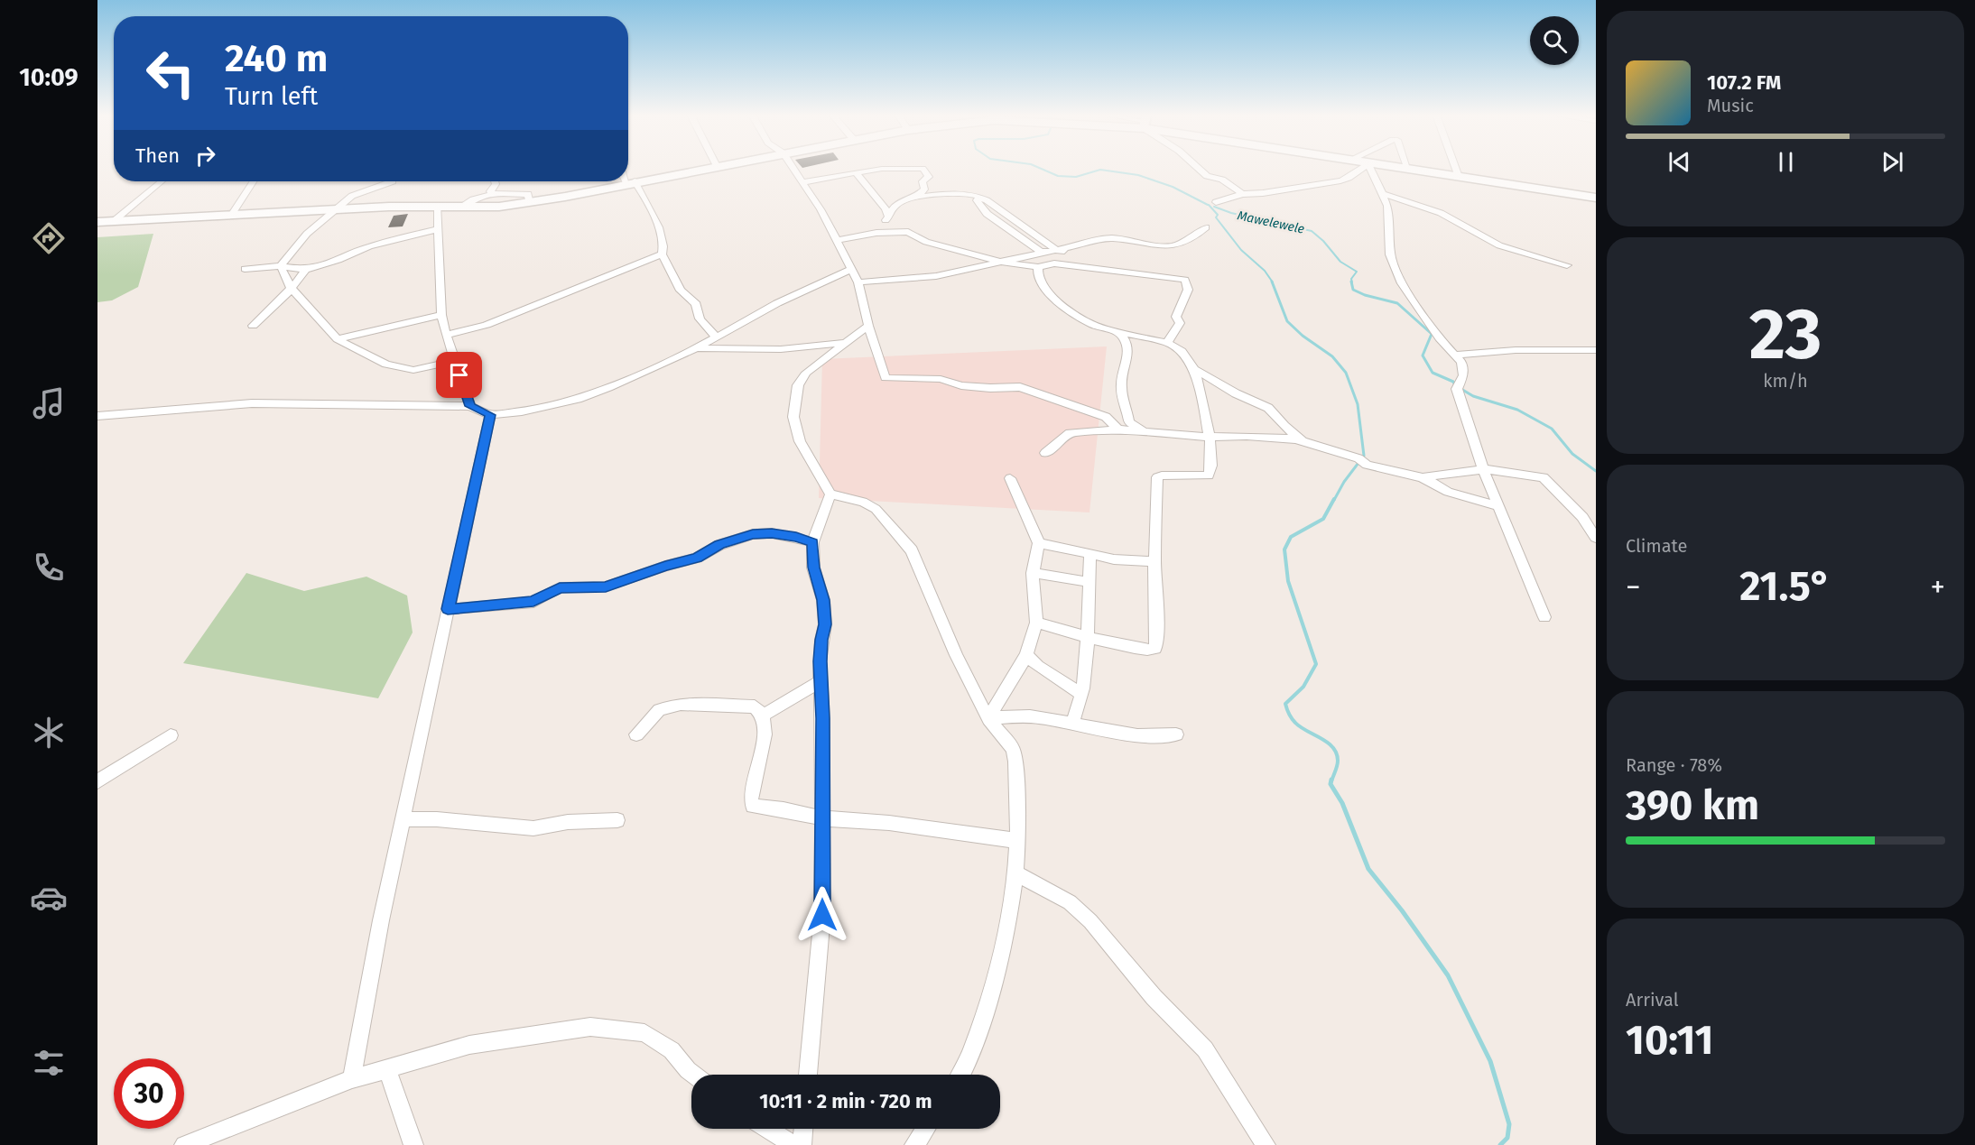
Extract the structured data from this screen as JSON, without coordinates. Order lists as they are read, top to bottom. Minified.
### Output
{"water":["Mawelewele"],"page":{"tabs":"10:09","turn":["240 m","Turn left"],"song":["107.2 FM","Music"],"then":"Then","tile":[["23","km/h"],"Climate",["Range · 78%","390 km"],["Arrival","10:11"]],"heat":["−","21.5°","+"],"limit":"30","trip":"10:11 · 2 min · 720 m"}}
